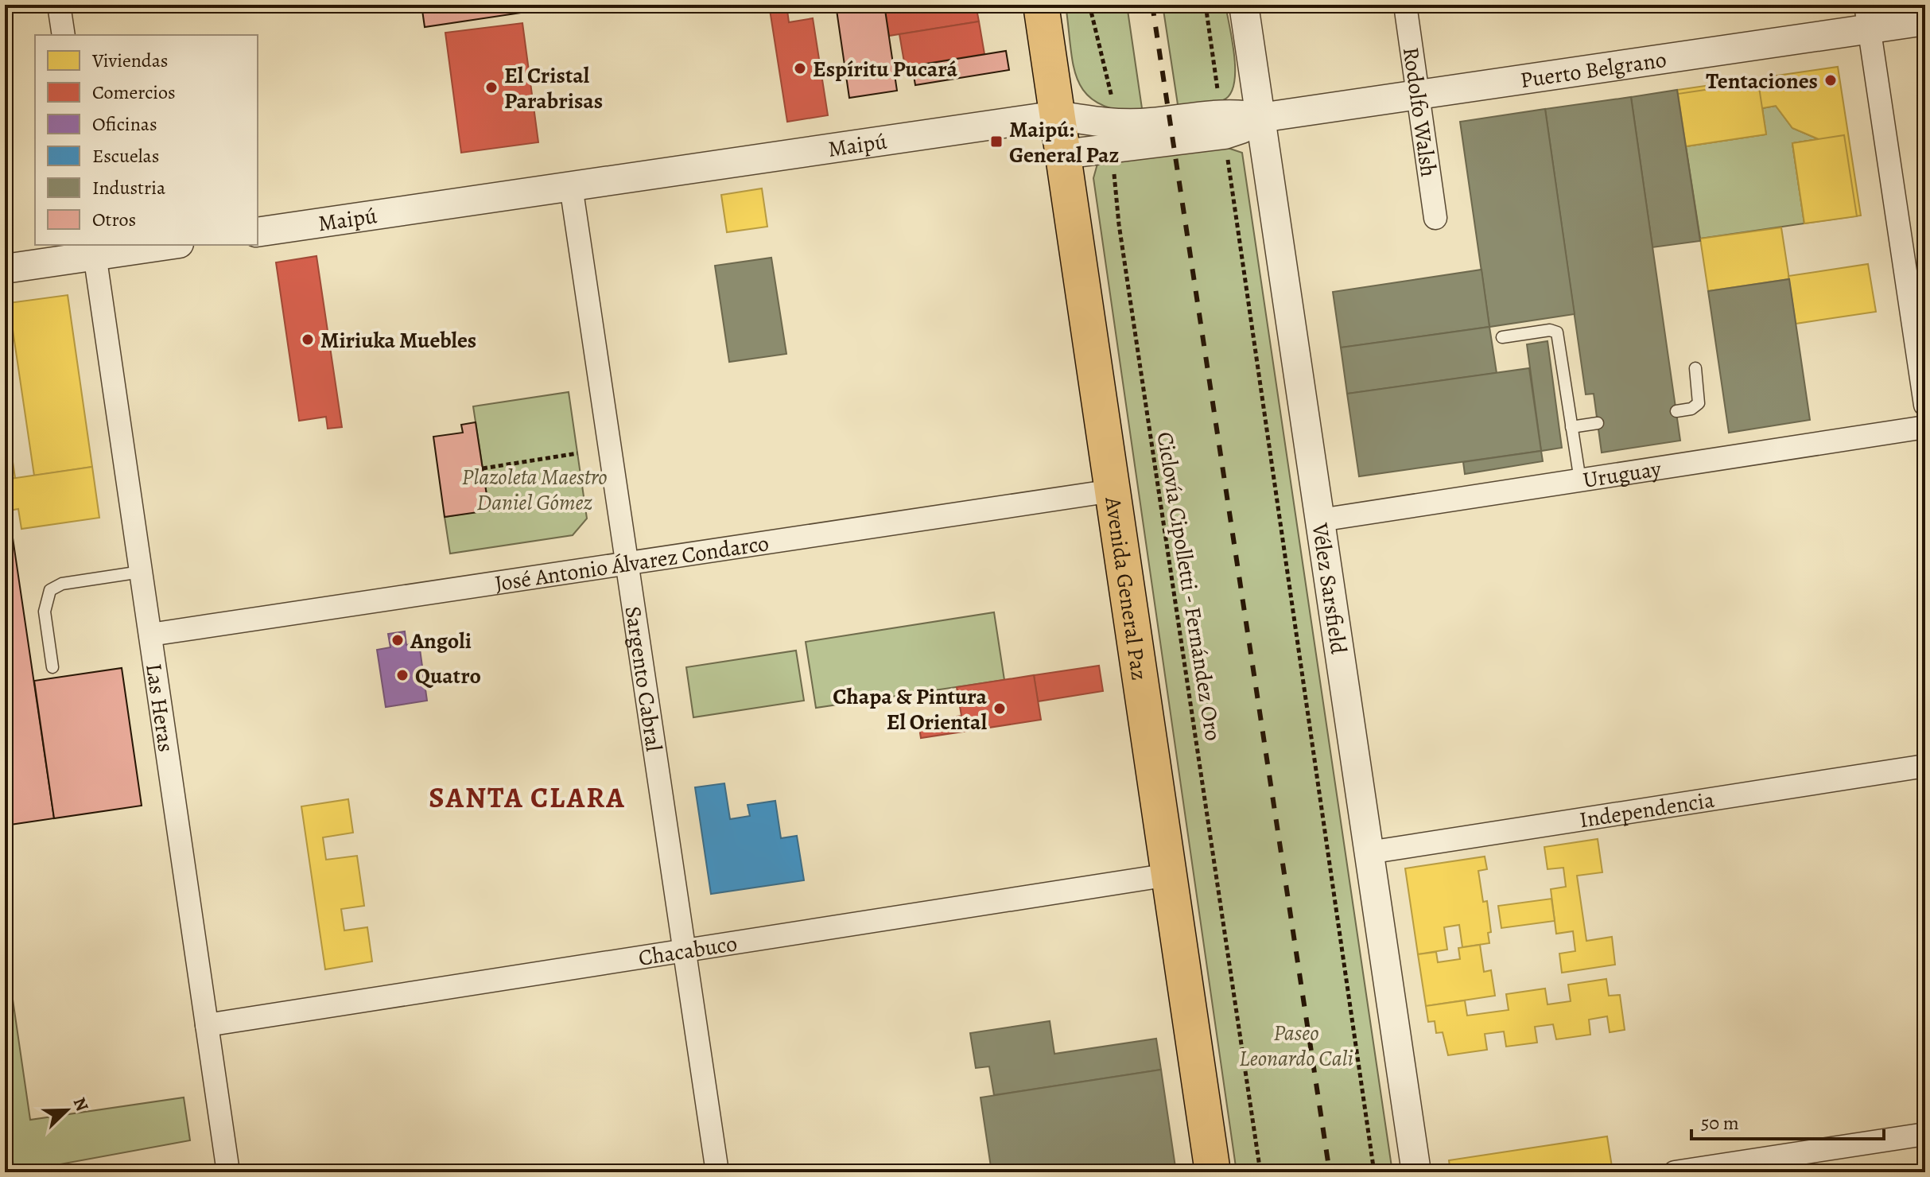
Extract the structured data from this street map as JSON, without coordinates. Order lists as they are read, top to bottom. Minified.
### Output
{"streets":{"main road":["Avenida General Paz"],"street":["Puerto Belgrano","Rodolfo Walsh","Maipú","Uruguay","José Antonio Álvarez Condarco","Vélez Sarsfield","Sargento Cabral","Las Heras","Independencia","Chacabuco"],"path":["Ciclovía Cipolletti - Fernández Oro"]},"crossings":[["Puerto Belgrano","Rodolfo Walsh"],["Puerto Belgrano","Maipú"],["Puerto Belgrano","Vélez Sarsfield"],["Maipú","Ciclovía Cipolletti - Fernández Oro"],["Maipú","Avenida General Paz"],["Maipú","Vélez Sarsfield"],["Maipú","Sargento Cabral"],["Uruguay","Vélez Sarsfield"],["José Antonio Álvarez Condarco","Avenida General Paz"],["José Antonio Álvarez Condarco","Sargento Cabral"],["José Antonio Álvarez Condarco","Las Heras"],["Avenida General Paz","Chacabuco"],["Vélez Sarsfield","Independencia"],["Sargento Cabral","Chacabuco"],["Las Heras","Chacabuco"]],"districts":["SANTA CLARA"],"parks":["Plazoleta Maestro Daniel Gómez","Paseo Leonardo Cali"],"places":{"other":["Espíritu Pucará","Tentaciones","El Cristal Parabrisas","Miriuka Muebles","Angoli","Quatro","Chapa & Pintura El Oriental"],"transit":["Maipú: General Paz"]},"legend":["Viviendas","Comercios","Oficinas","Escuelas","Industria","Otros"],"scale_bar":"50 m","north":"top right"}
